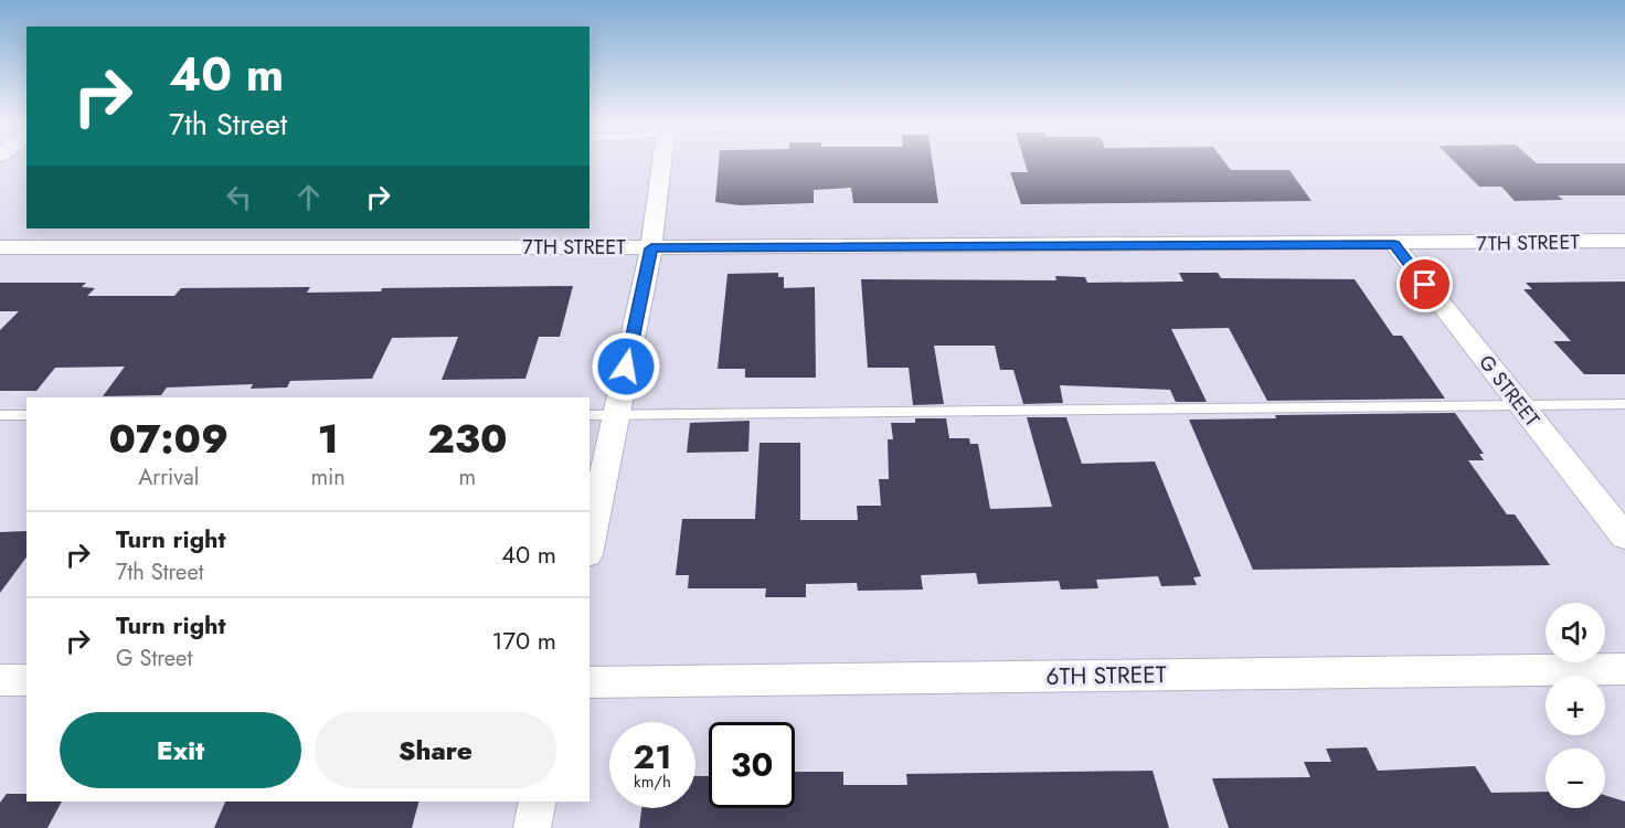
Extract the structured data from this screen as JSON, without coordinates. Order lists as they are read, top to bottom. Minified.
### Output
{"streets":{"street":["7TH STREET","G STREET","6TH STREET"]},"crossings":[["7TH STREET","G STREET"]],"page":{"turn":["40 m","7th Street"],"eta":["07:09","Arrival","1","min","230","m"],"list":[{"name":"Turn right","note":"7th Street","value":"40 m"},{"name":"Turn right","note":"G Street","value":"170 m"}],"map_buttons":["+","−"],"buttons":["Exit","Share"],"speed":"21 km/h","limit":"30"}}
